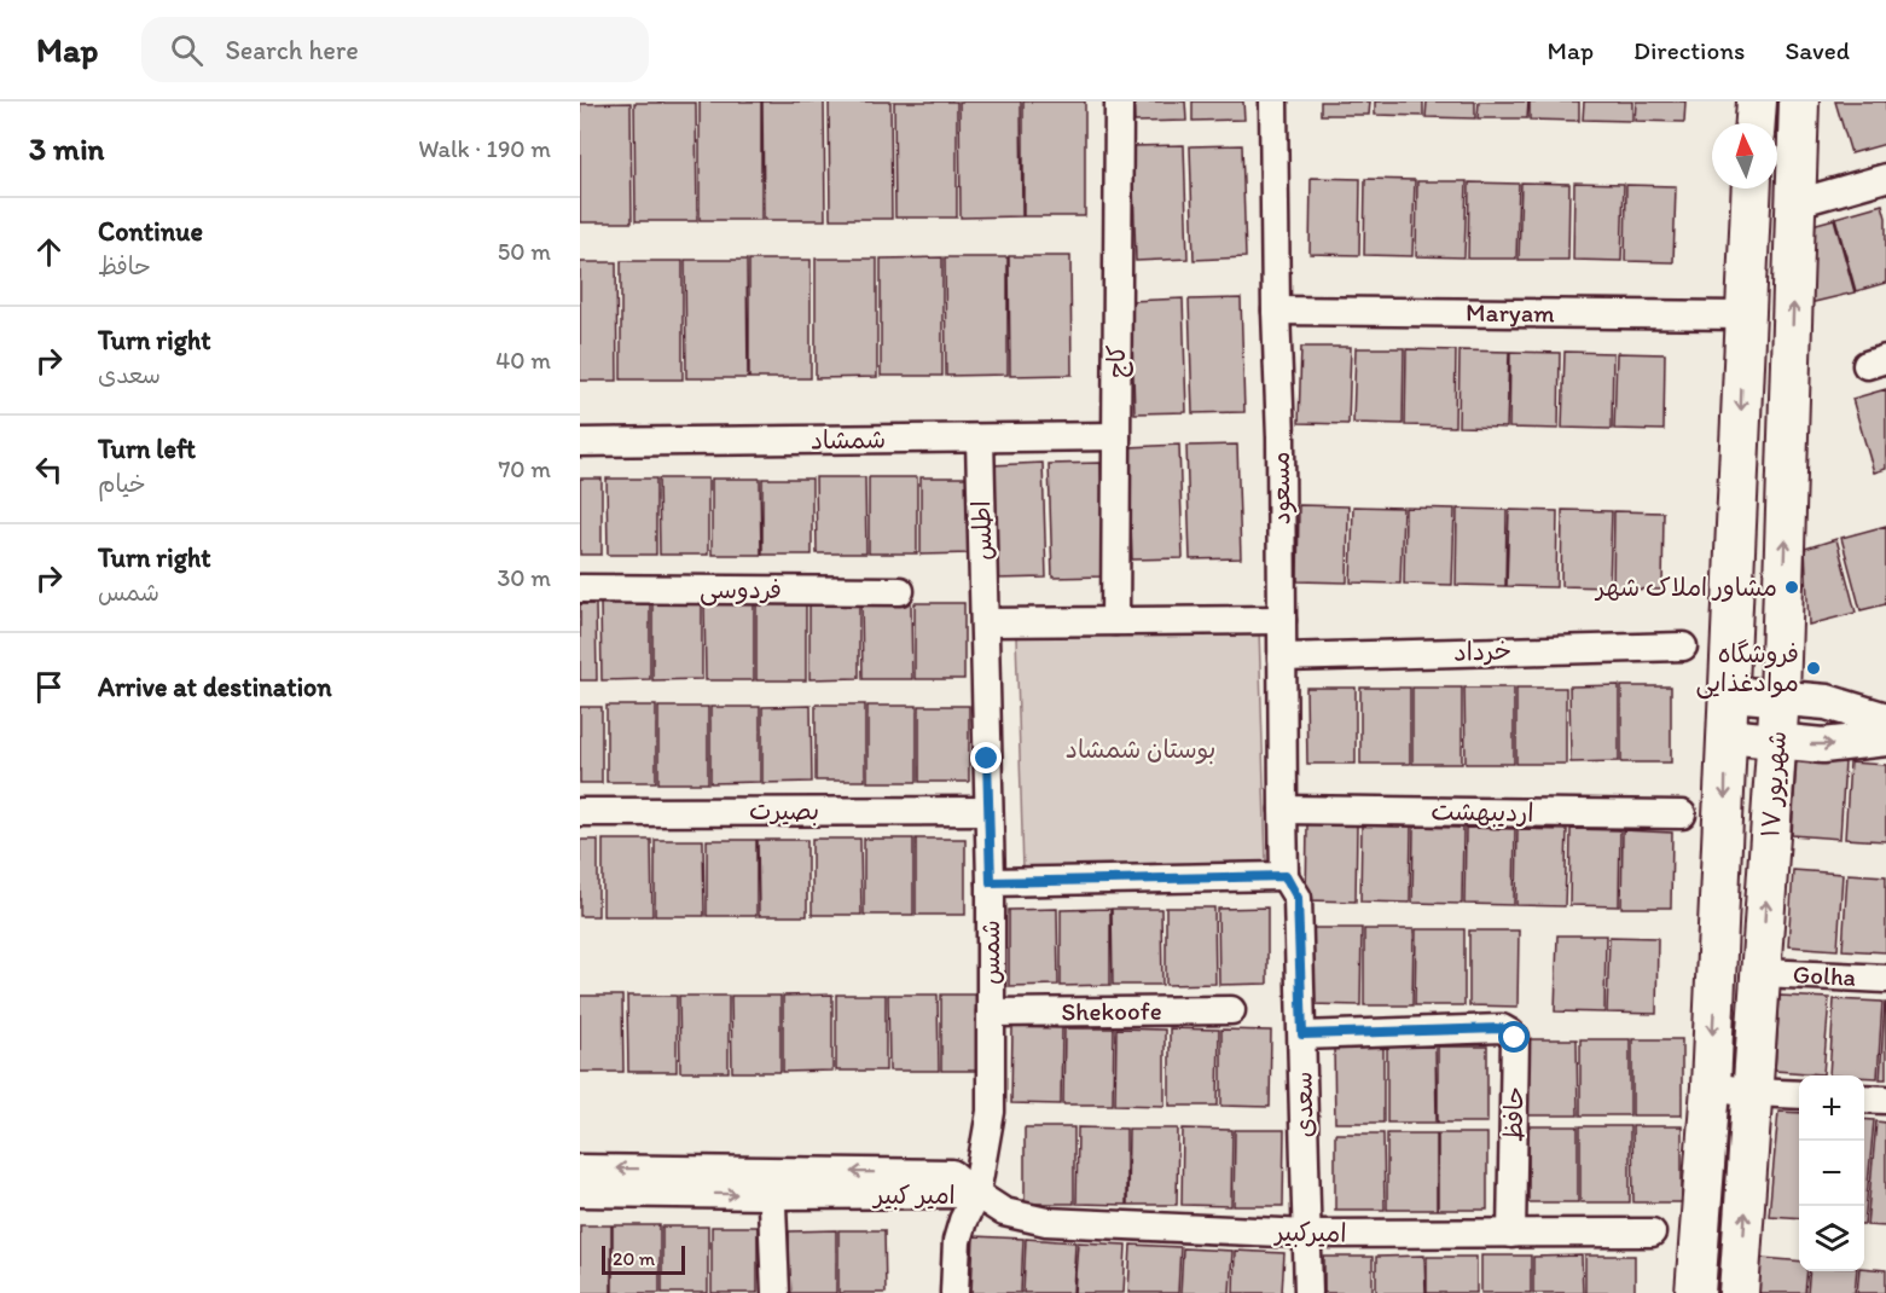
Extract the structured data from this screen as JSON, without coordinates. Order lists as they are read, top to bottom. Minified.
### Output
{"streets":{"main road":["۱۷ شهریور"],"street":["Maryam","کاج","شمشاد","مسعود","اطلس","فردوسی","خرداد","بصیرت","اردیبهشت","شمس","Golha","Shekoofe","سعدی","حافظ","امیر کبیر","امیرکبیر"]},"crossings":[["Maryam","مسعود"],["Maryam","۱۷ شهریور"],["کاج","شمشاد"],["شمشاد","اطلس"],["مسعود","خرداد"],["مسعود","اردیبهشت"],["مسعود","سعدی"],["اطلس","شمس"],["۱۷ شهریور","Golha"],["بصیرت","شمس"],["شمس","Shekoofe"],["شمس","امیر کبیر"],["شمس","امیرکبیر"],["سعدی","حافظ"],["سعدی","امیرکبیر"],["حافظ","امیرکبیر"],["امیر کبیر","امیرکبیر"]],"parks":["بوستان شمشاد"],"places":["مشاور املاک شهر","فروشگاه موادغذایی"],"scale_bar":"20 m","north":"top","page":{"header":"Map","search":"Search here","nav":["Map","Directions","Saved"],"heading":["3 min","Walk · 190 m"],"list":[["Continue","حافظ","50 m"],["Turn right","سعدی","40 m"],["Turn left","خیام","70 m"],["Turn right","شمس","30 m"],"Arrive at destination"],"map_buttons":["+","−"],"scale":"20 m"}}
